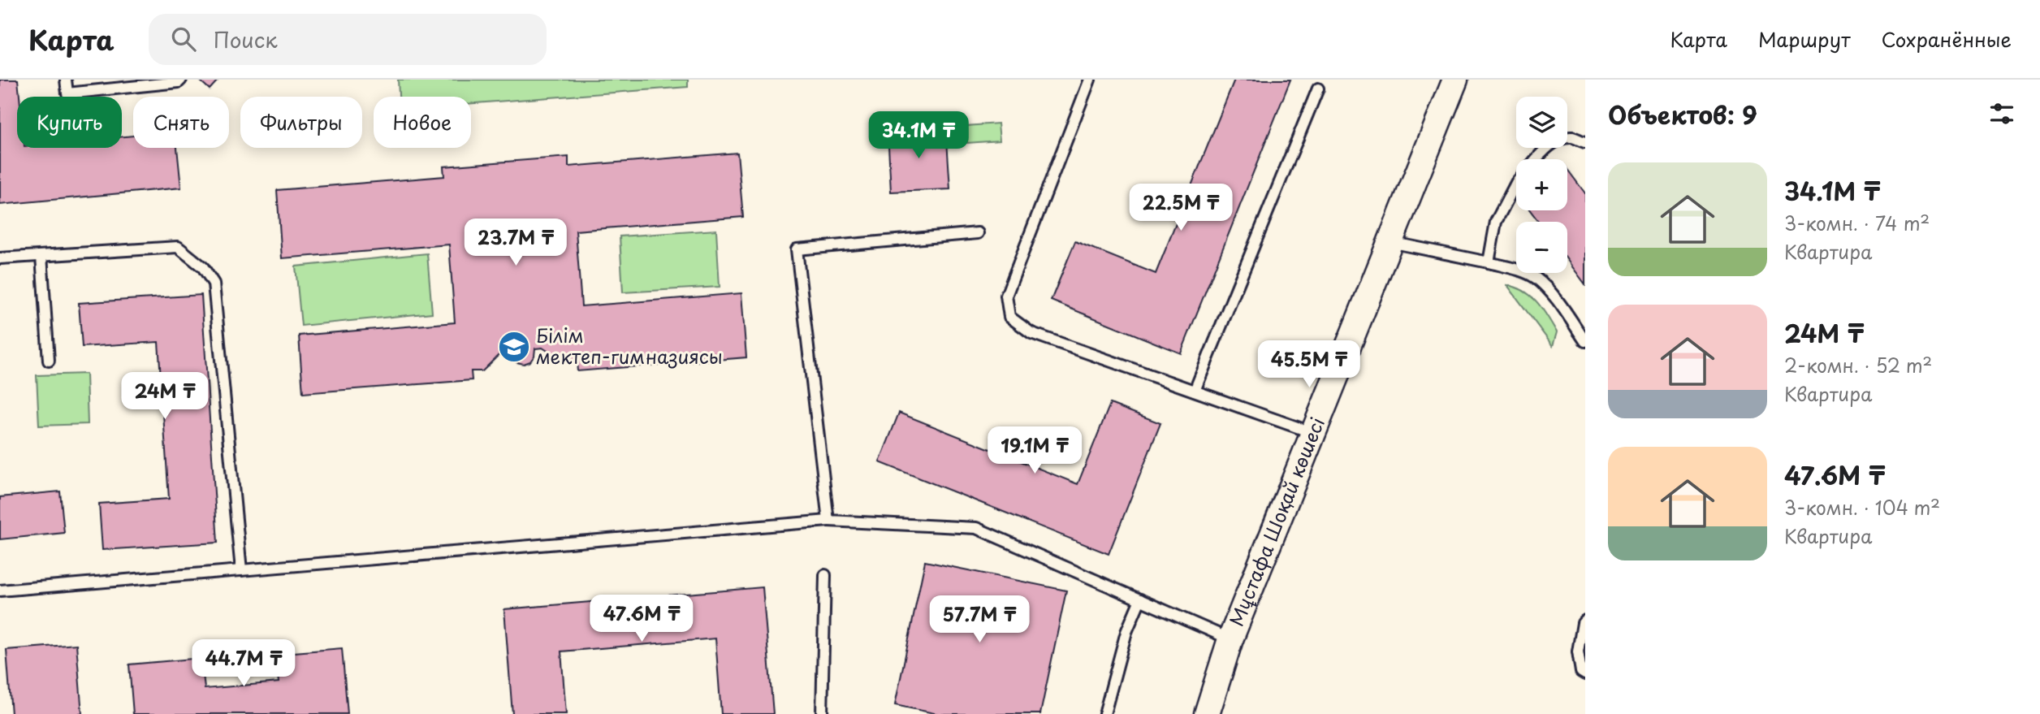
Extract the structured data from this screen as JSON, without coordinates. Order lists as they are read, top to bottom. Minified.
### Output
{"streets":{"street":["Мұстафа Шоқай көшесі"]},"places":{"school or university":["Білім мектеп-гимназиясы"]},"page":{"header":"Карта","search":"Поиск","nav":["Карта","Маршрут","Сохранённые"],"heading":"Объектов: 9","map_buttons":["+","−"],"chip":["Купить","Снять","Фильтры","Новое"],"price":["34.1M ₸","22.5M ₸","23.7M ₸","45.5M ₸","24M ₸","19.1M ₸","47.6M ₸","57.7M ₸","44.7M ₸"],"list":[{"name":"34.1M ₸","note":"3-комн. · 74 m² · Квартира"},{"name":"24M ₸","note":"2-комн. · 52 m² · Квартира"},{"name":"47.6M ₸","note":"3-комн. · 104 m² · Квартира"}]}}
